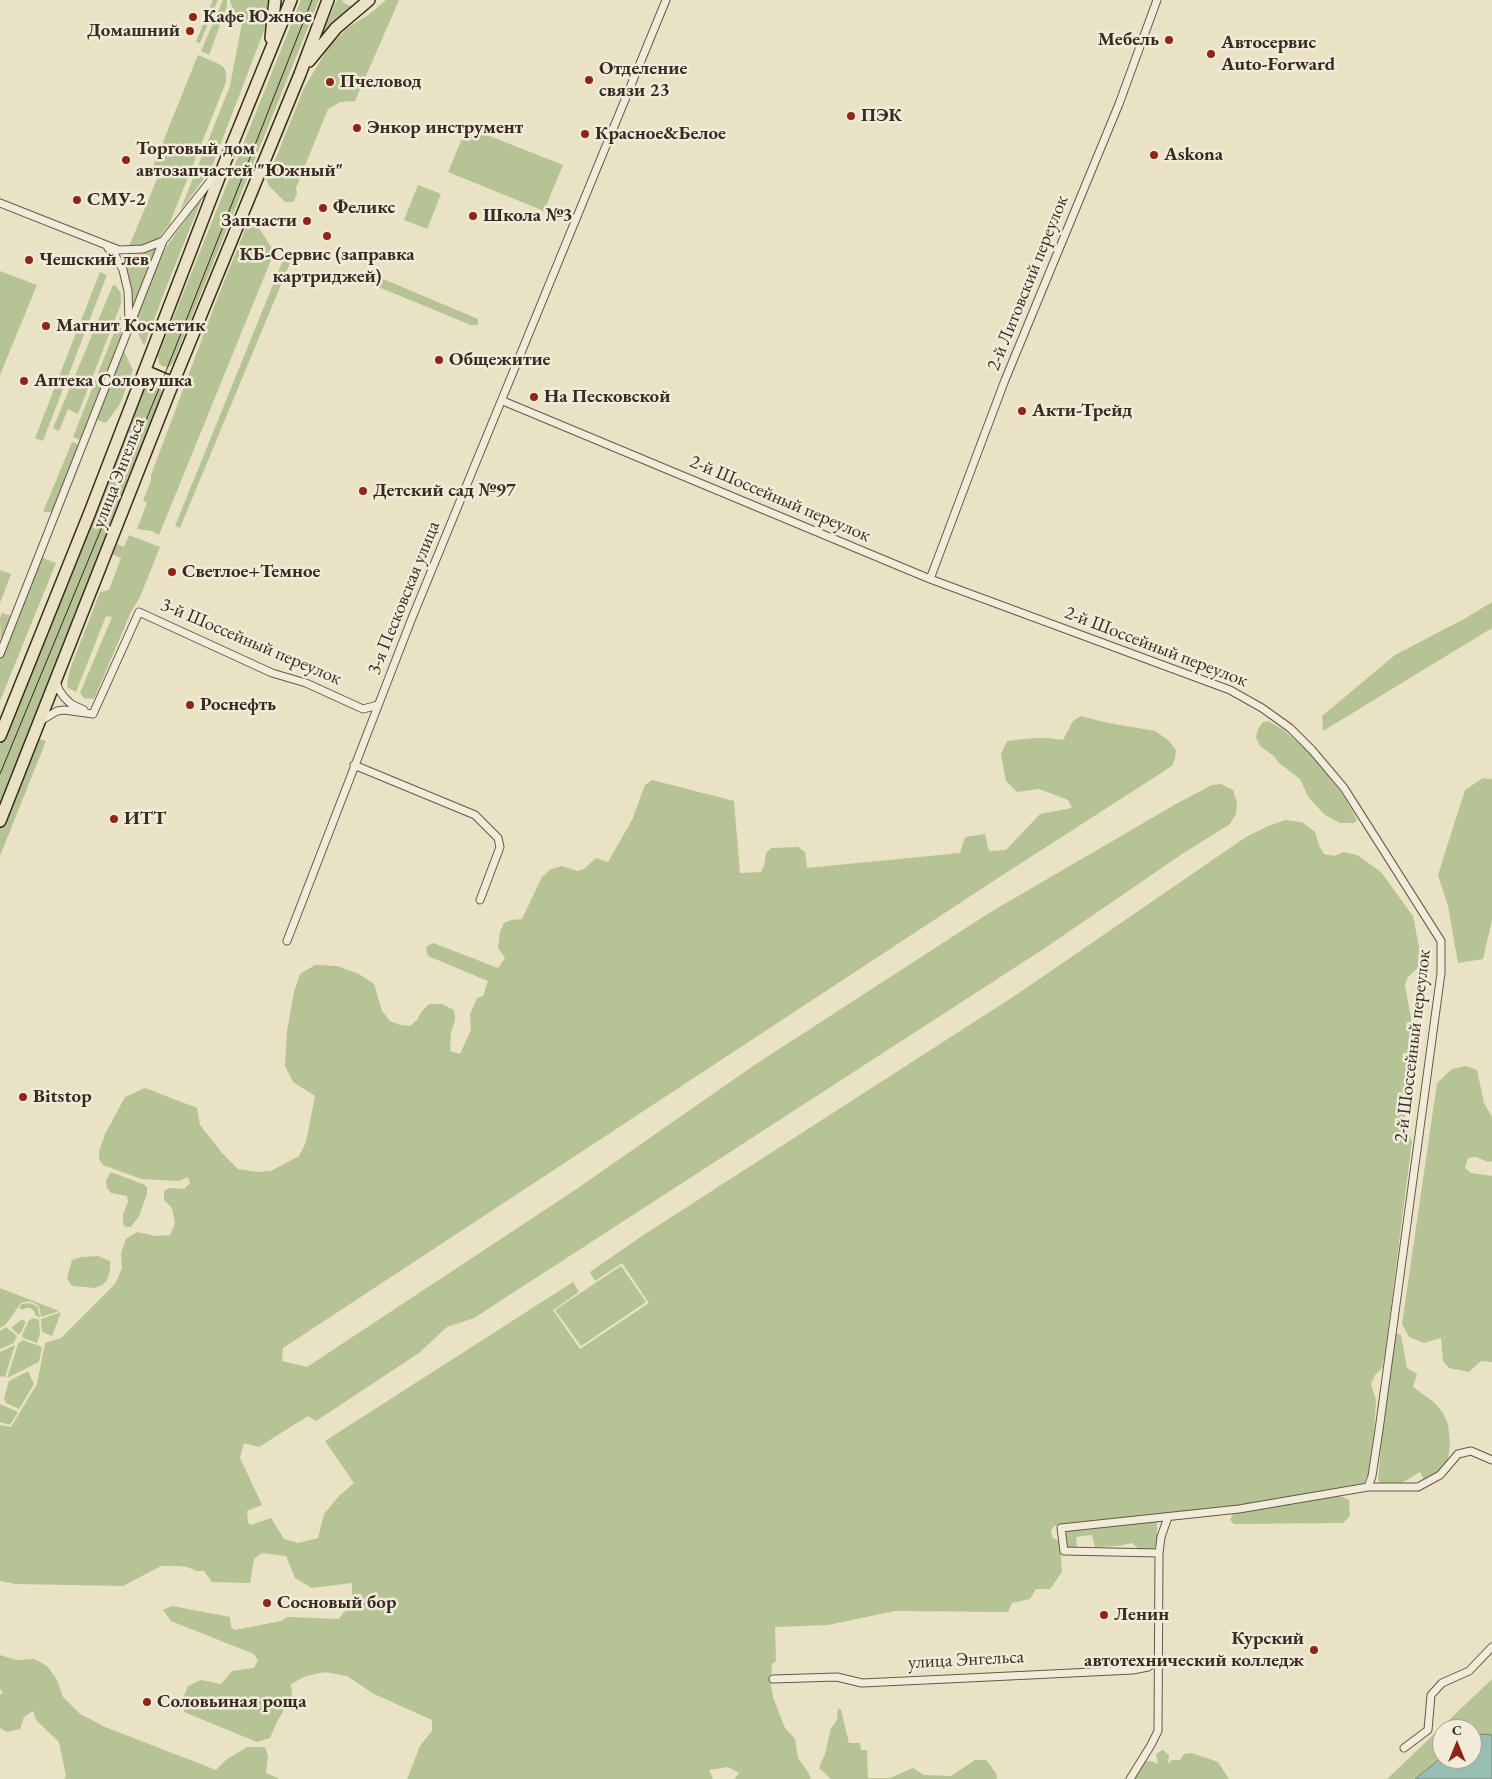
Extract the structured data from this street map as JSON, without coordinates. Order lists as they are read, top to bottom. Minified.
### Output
{"streets":{"main road":["улица Энгельса"],"street":["2-й Литовский переулок","2-й Шоссейный переулок","3-я Песковская улица","3-й Шоссейный переулок"]},"crossings":[["2-й Литовский переулок","2-й Шоссейный переулок"],["2-й Шоссейный переулок","3-я Песковская улица"],["3-я Песковская улица","3-й Шоссейный переулок"]],"places":["Кафе Южное","Домашний","Мебель","Автосервис Auto-Forward","Отделение связи 23","Пчеловод","ПЭК","Энкор инструмент","Красное&Белое","Askona","Торговый дом автозапчастей \"Южный\"","СМУ-2","Феликс","Школа №3","Запчасти","КБ-Сервис (заправка картриджей)","Чешский лев","Магнит Косметик","Общежитие","Аптека Соловушка","На Песковской","Акти-Трейд","Детский сад №97","Светлое+Темное","Роснефть","ИТТ","Bitstop","Сосновый бор","Ленин","Курский автотехнический колледж","Соловьиная роща"],"north":"top"}
